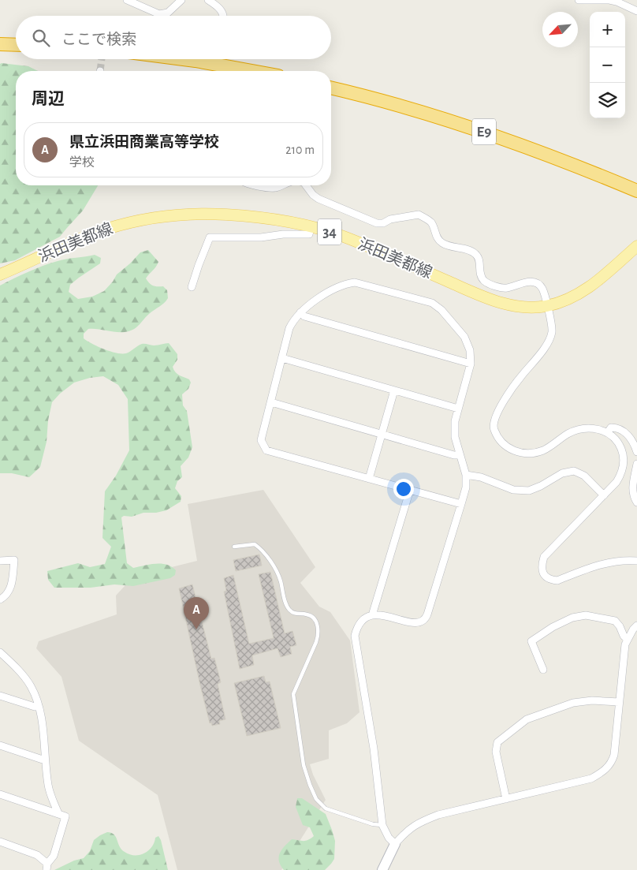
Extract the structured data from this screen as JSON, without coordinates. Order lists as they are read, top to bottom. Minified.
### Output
{"streets":{"highway":["E9"],"main road":["34","浜田美都線"]},"north":"bottom left","page":{"map_buttons":["+","−"],"search":"ここで検索","heading":"周辺","list":[{"mark":"A","name":"県立浜田商業高等学校","note":"学校","value":"210 m"}],"pins":"A"}}
